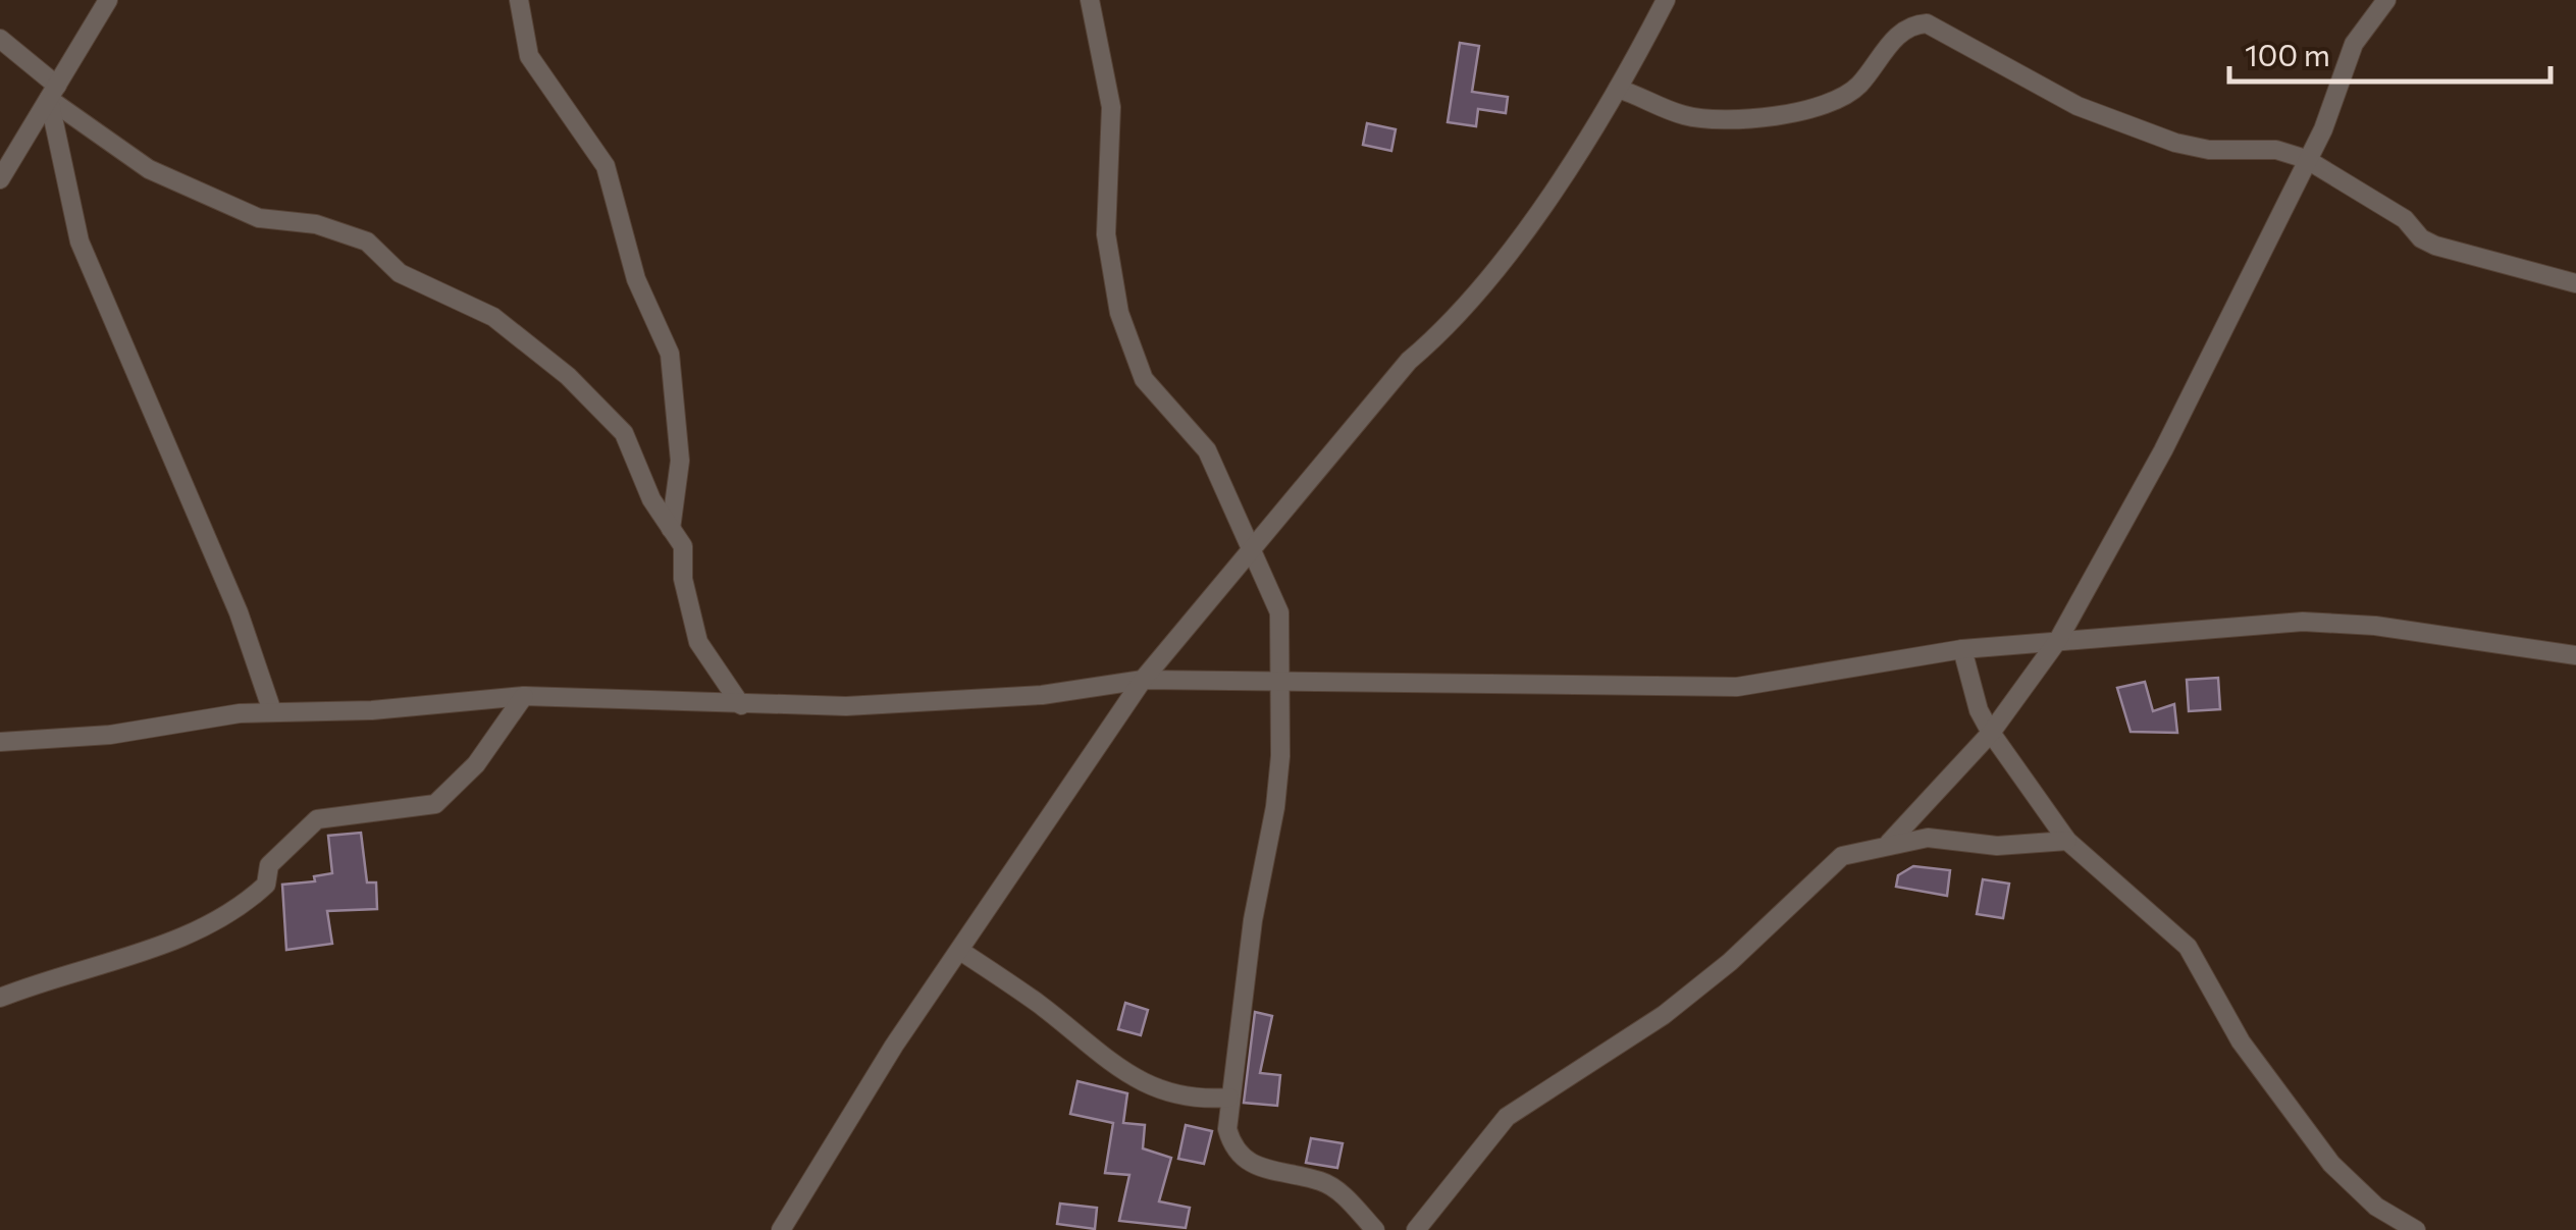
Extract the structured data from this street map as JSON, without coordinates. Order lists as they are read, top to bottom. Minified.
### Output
{"scale_bar":"100 m"}
